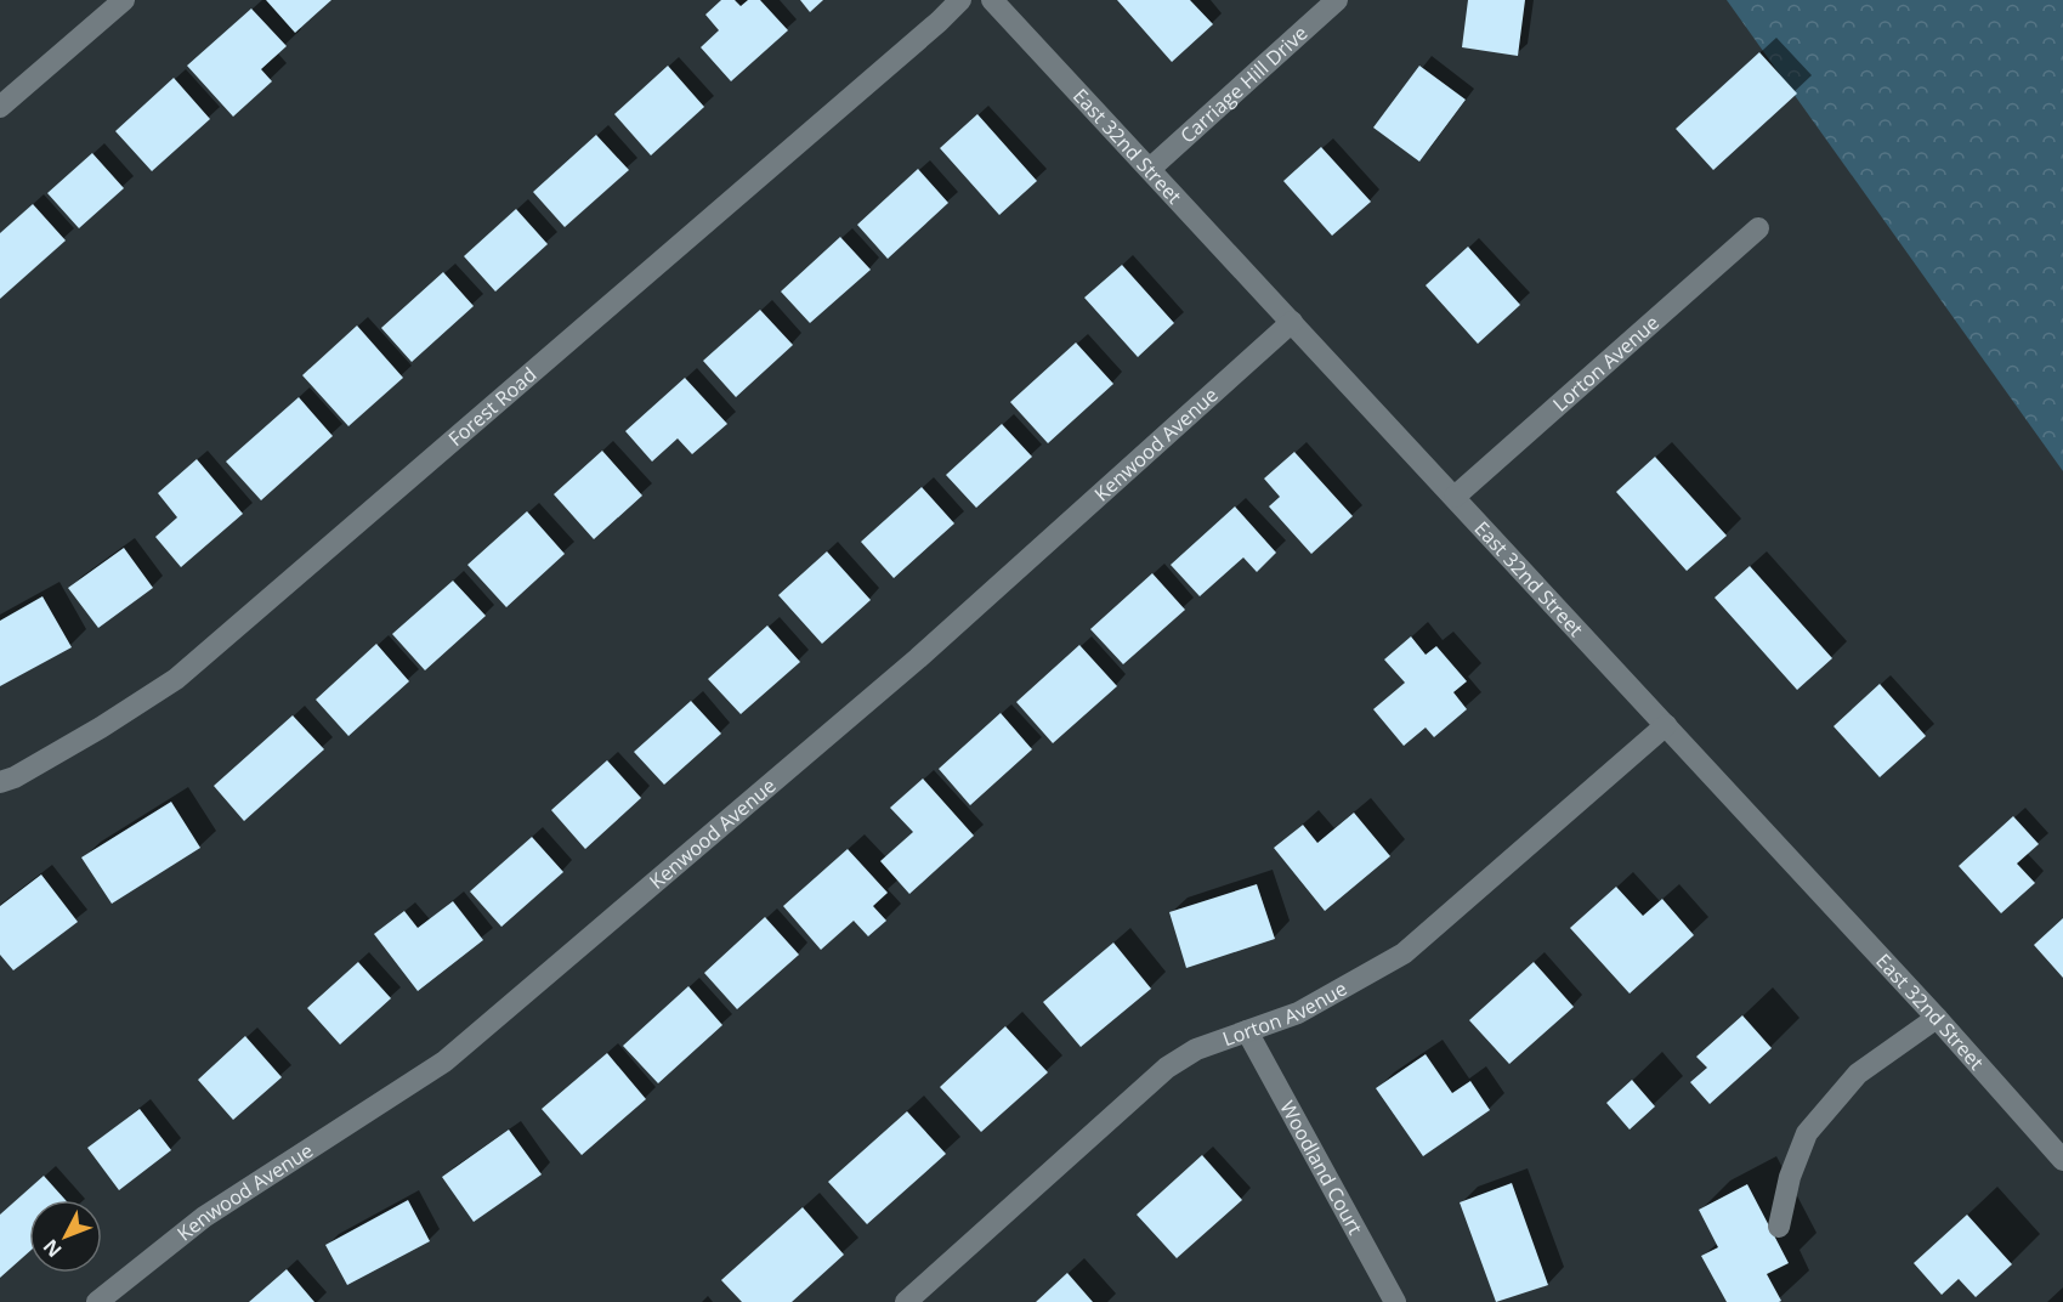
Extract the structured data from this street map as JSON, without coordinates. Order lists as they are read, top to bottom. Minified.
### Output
{"streets":{"street":["Carriage Hill Drive","East 32nd Street","Lorton Avenue","Forest Road","Kenwood Avenue","Woodland Court"]},"crossings":[["Carriage Hill Drive","East 32nd Street"],["East 32nd Street","Lorton Avenue"],["East 32nd Street","Kenwood Avenue"],["Lorton Avenue","Woodland Court"]],"north":"bottom left"}
